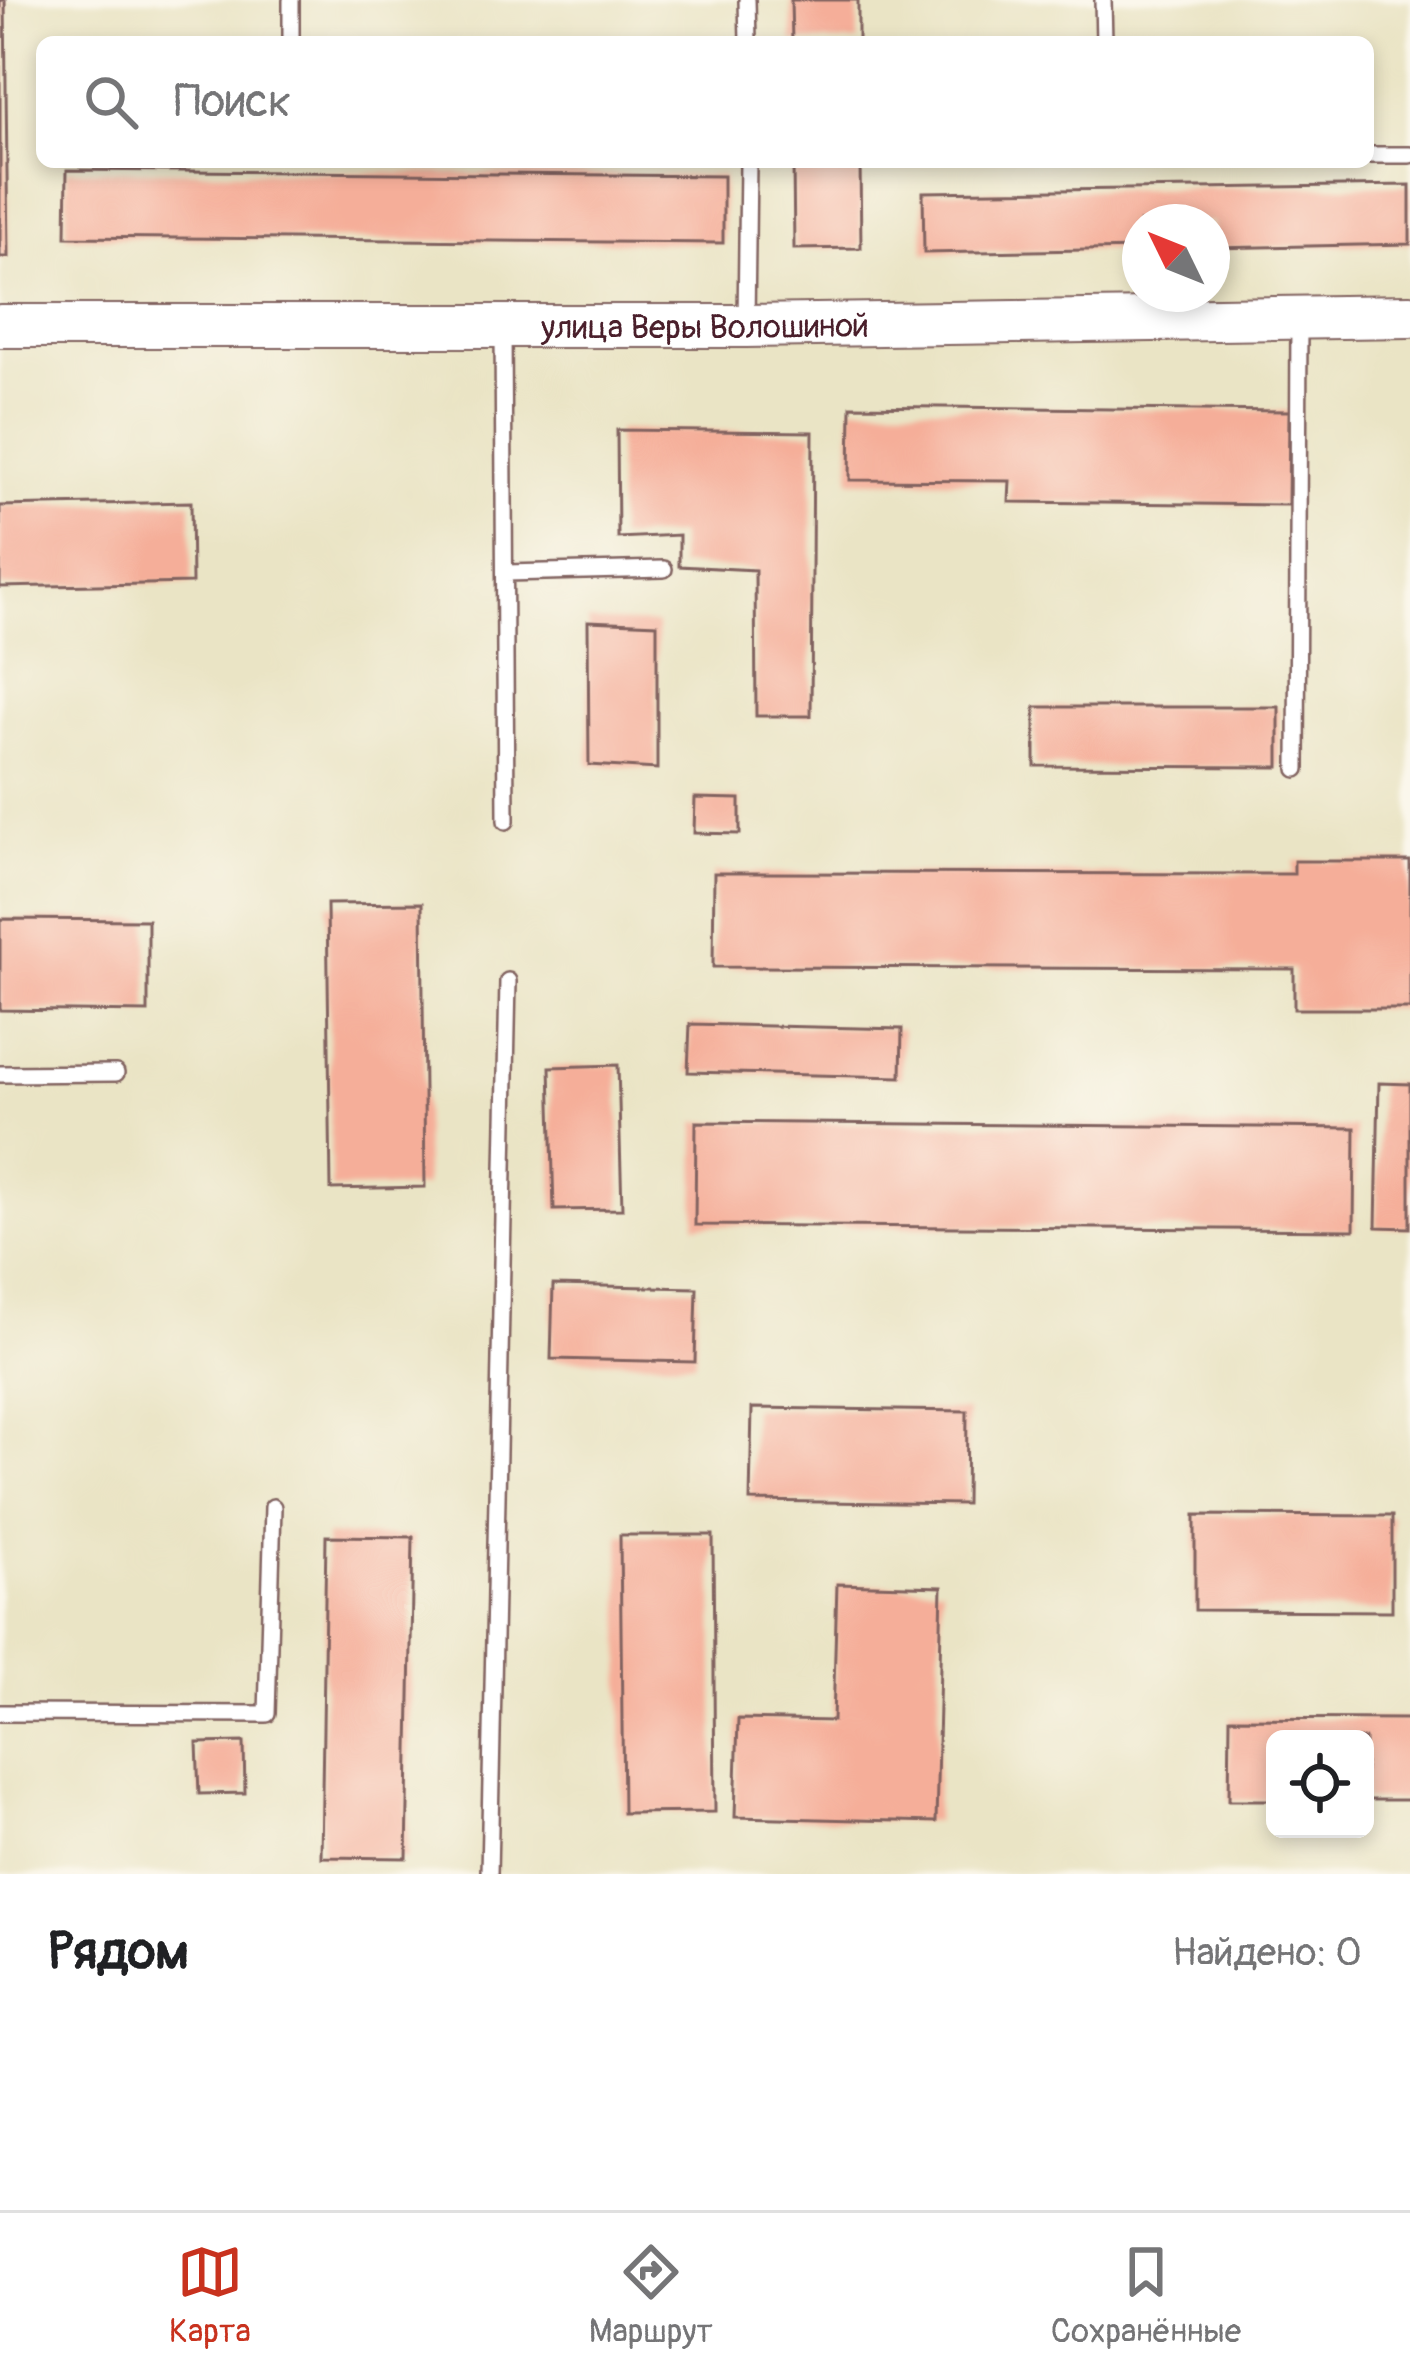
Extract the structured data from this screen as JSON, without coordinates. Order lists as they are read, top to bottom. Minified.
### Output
{"streets":{"street":["улица Веры Волошиной"]},"north":"top left","page":{"search":"Поиск","heading":["Рядом","Найдено: 0"],"nav":["Карта","Маршрут","Сохранённые"]}}
